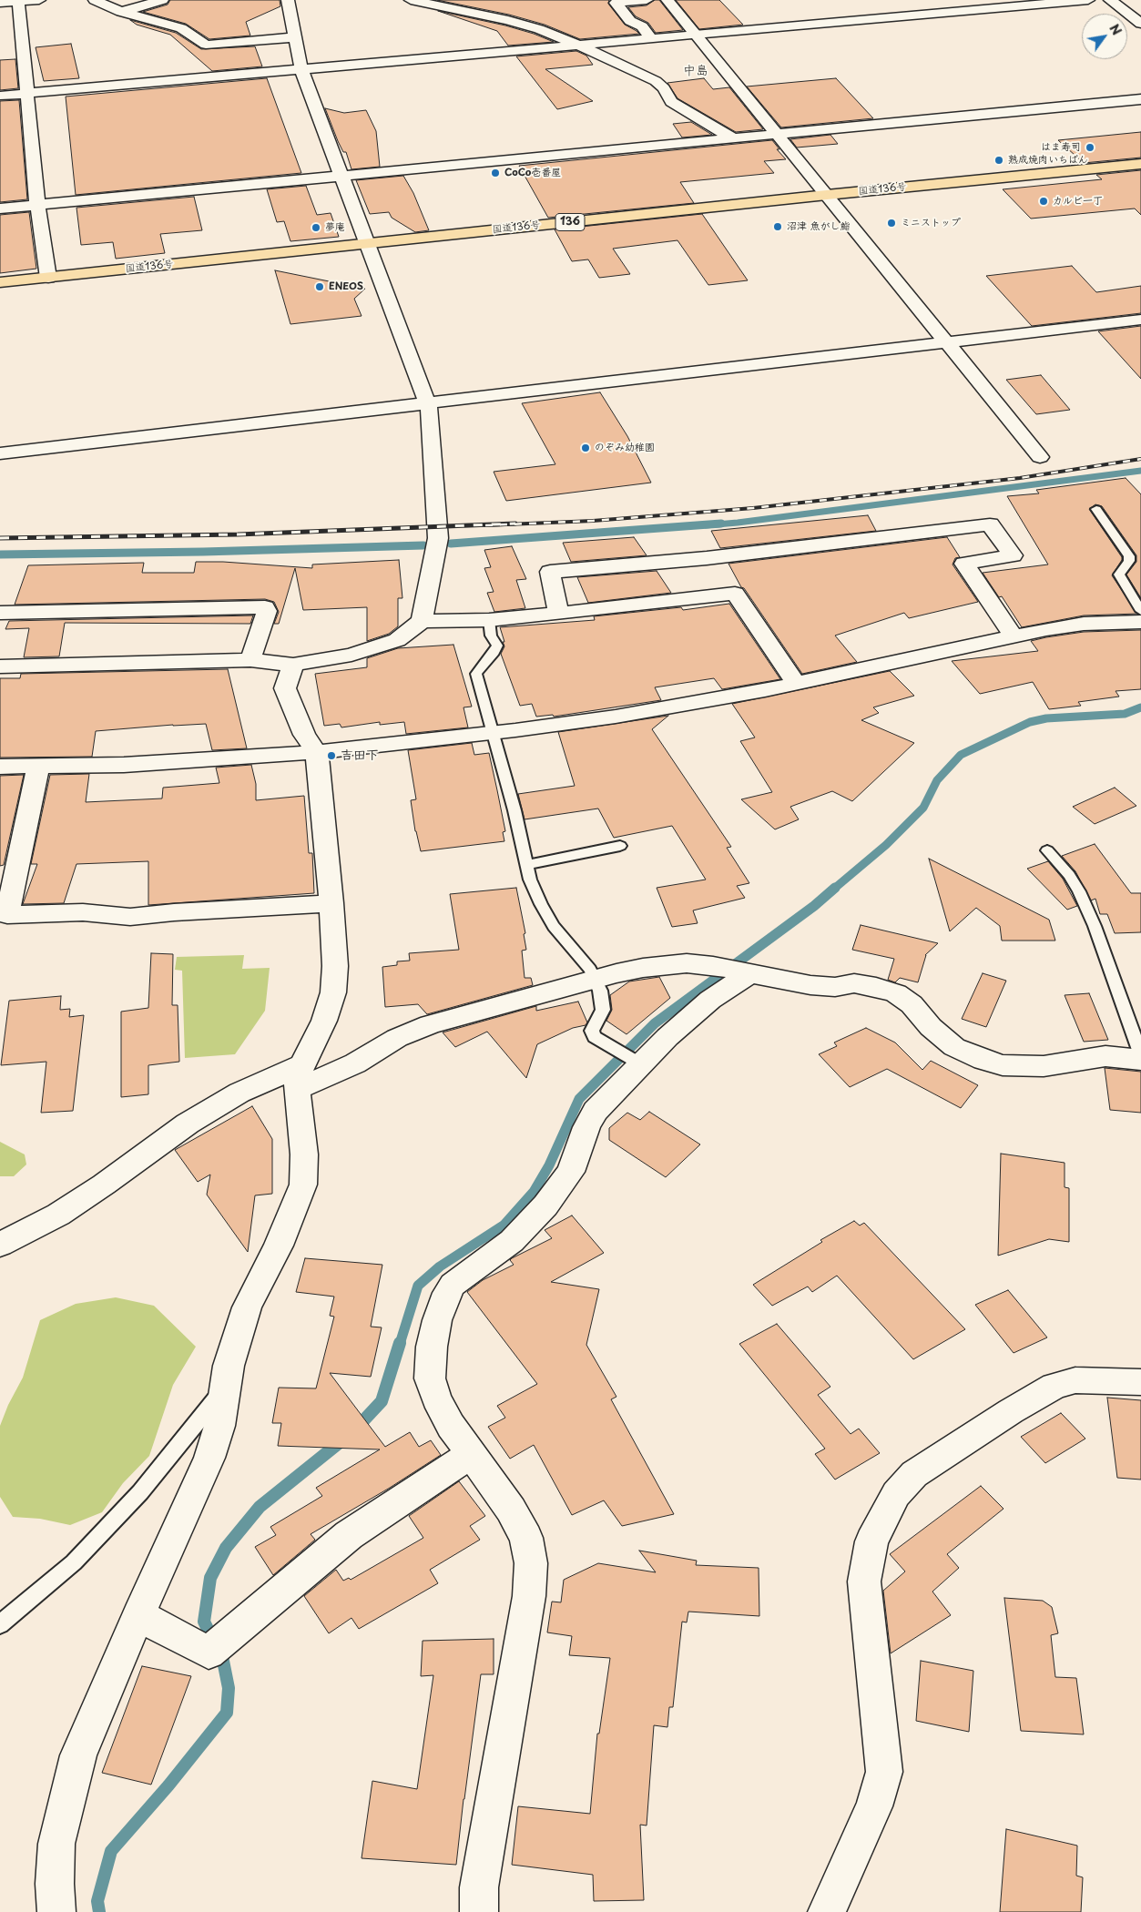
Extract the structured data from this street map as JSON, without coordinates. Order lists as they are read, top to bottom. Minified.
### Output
{"streets":{"highway":["国道136号","136"]},"districts":["中島"],"places":["はま寿司","熟成焼肉いちばん","CoCo壱番屋","カルビ一丁","ミニストップ","沼津 魚がし鮨","夢庵","ENEOS","のぞみ幼稚園","吉田下"],"north":"top right"}
